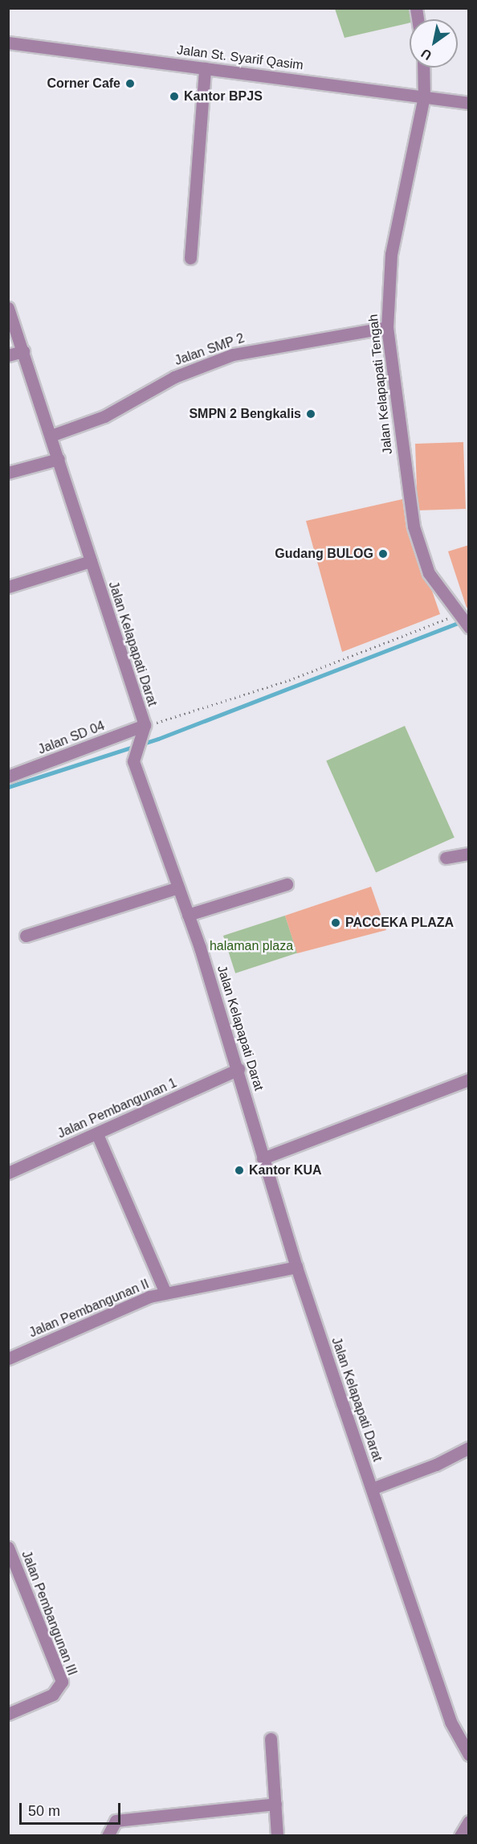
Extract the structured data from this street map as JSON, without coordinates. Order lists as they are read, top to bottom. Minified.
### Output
{"streets":{"street":["Jalan St. Syarif Qasim","Jalan SMP 2","Jalan Kelapapati Tengah","Jalan Kelapapati Darat","Jalan SD 04","Jalan Pembangunan 1","Jalan Pembangunan II","Jalan Pembangunan III"]},"crossings":[["Jalan St. Syarif Qasim","Jalan Kelapapati Tengah"],["Jalan SMP 2","Jalan Kelapapati Tengah"],["Jalan SMP 2","Jalan Kelapapati Darat"],["Jalan Kelapapati Darat","Jalan SD 04"],["Jalan Kelapapati Darat","Jalan Pembangunan 1"],["Jalan Kelapapati Darat","Jalan Pembangunan II"]],"parks":["halaman plaza"],"places":["Corner Cafe","Kantor BPJS","SMPN 2 Bengkalis","Gudang BULOG","PACCEKA PLAZA","Kantor KUA"],"scale_bar":"50 m","north":"bottom left"}
